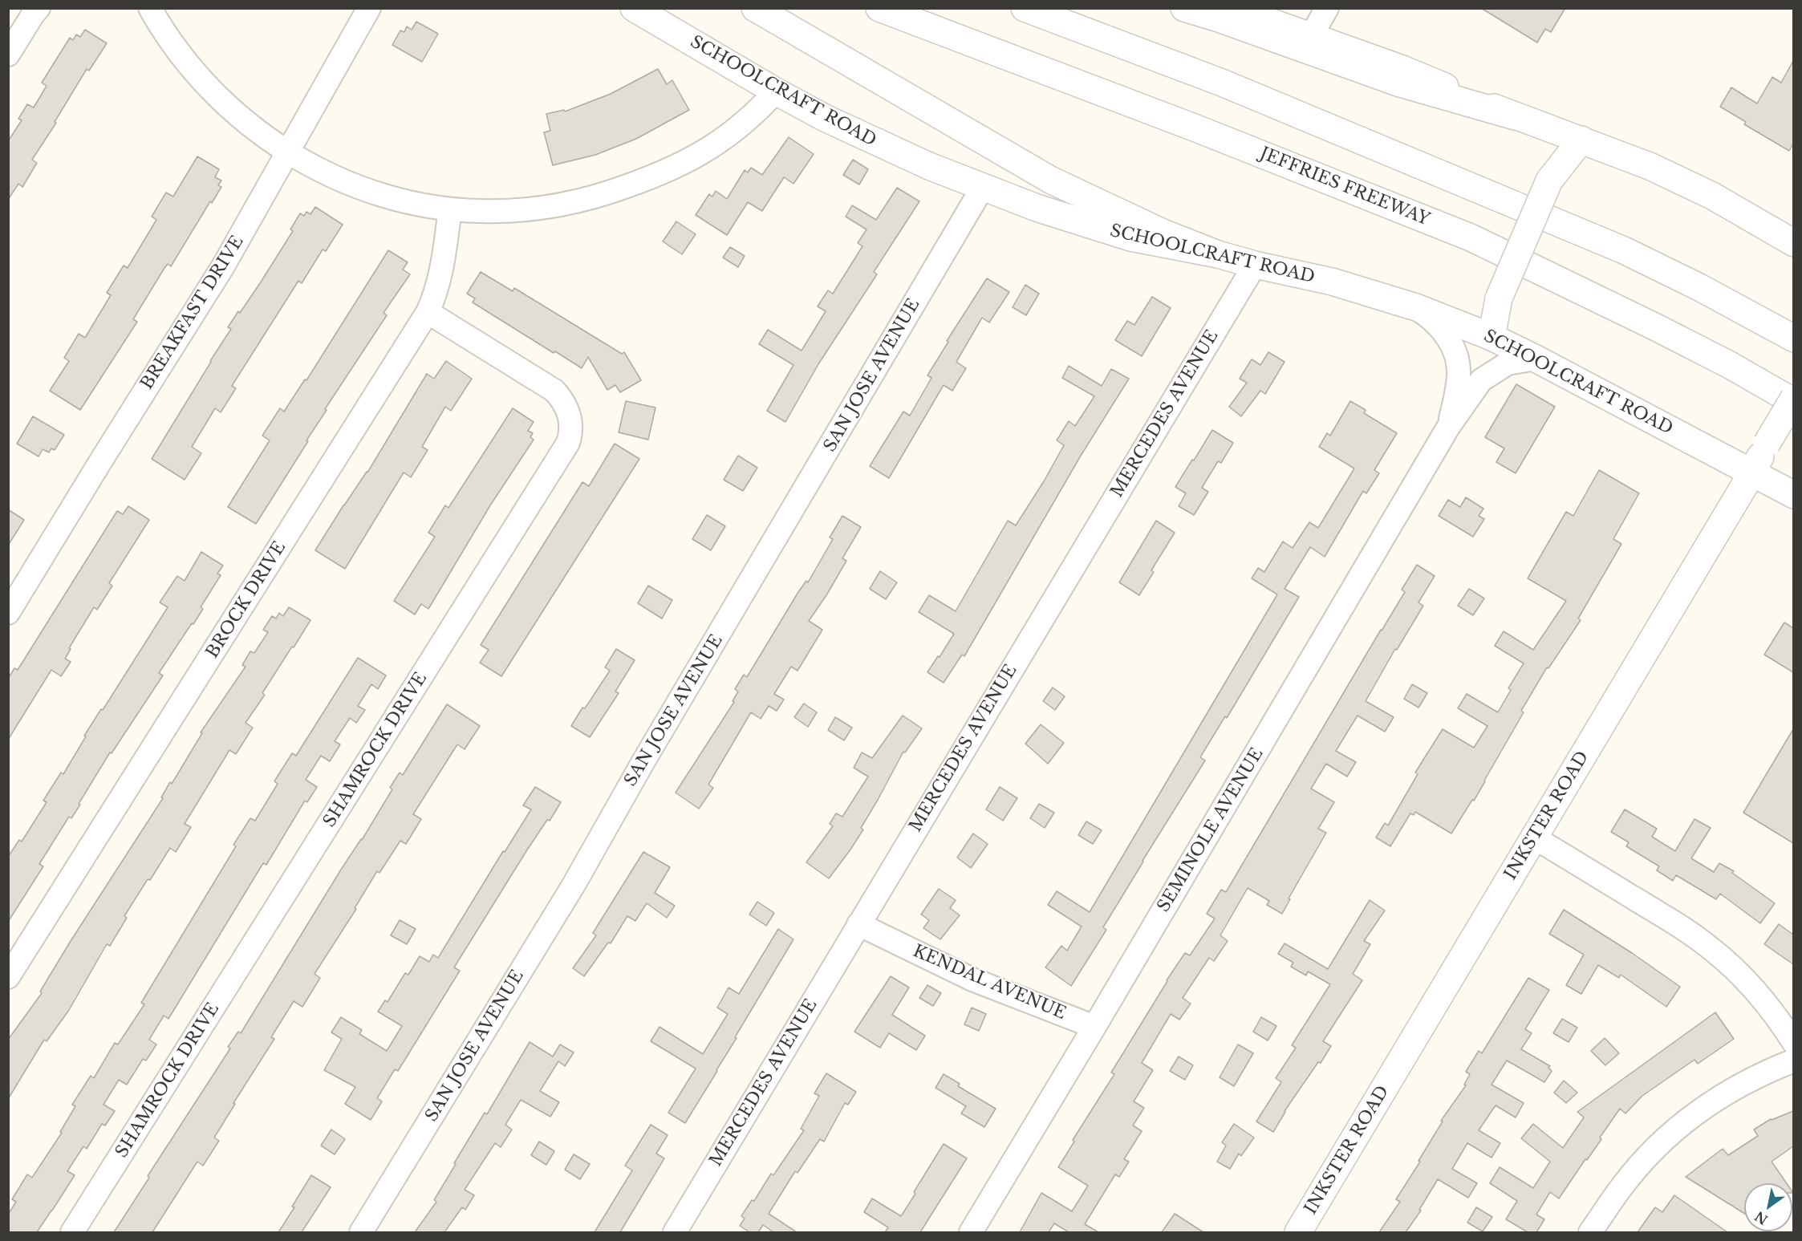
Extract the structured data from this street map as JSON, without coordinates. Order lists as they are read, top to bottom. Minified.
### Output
{"streets":{"main road":["SCHOOLCRAFT ROAD","JEFFRIES FREEWAY","INKSTER ROAD"],"street":["BREAKFAST DRIVE","SAN JOSE AVENUE","MERCEDES AVENUE","BROCK DRIVE","SHAMROCK DRIVE","SEMINOLE AVENUE","KENDAL AVENUE"]},"crossings":[["SCHOOLCRAFT ROAD","SAN JOSE AVENUE"],["SCHOOLCRAFT ROAD","MERCEDES AVENUE"],["SCHOOLCRAFT ROAD","INKSTER ROAD"],["SCHOOLCRAFT ROAD","SEMINOLE AVENUE"],["MERCEDES AVENUE","KENDAL AVENUE"],["BROCK DRIVE","SHAMROCK DRIVE"],["SEMINOLE AVENUE","KENDAL AVENUE"]],"north":"bottom left"}
